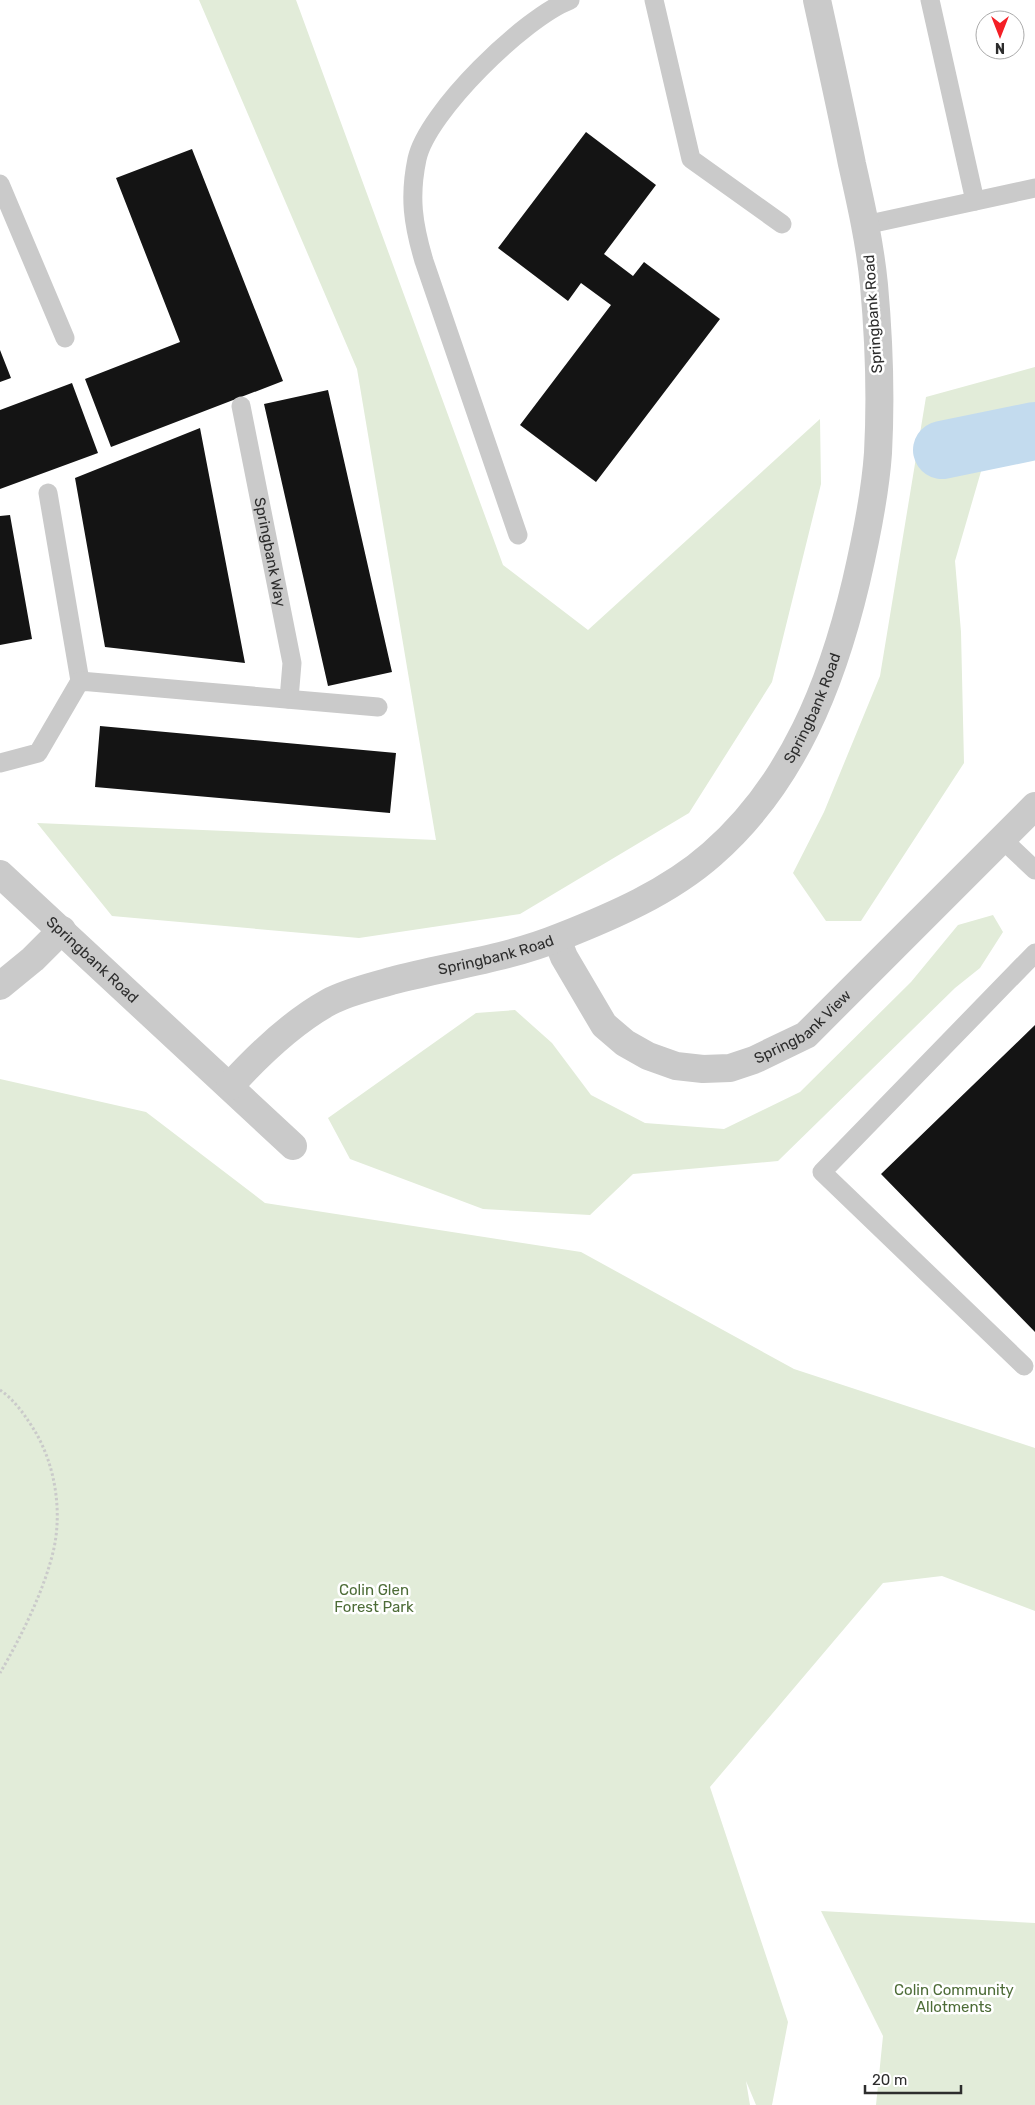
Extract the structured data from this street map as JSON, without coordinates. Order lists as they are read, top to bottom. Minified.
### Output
{"streets":{"street":["Springbank Road","Springbank View"],"lane":["Springbank Way"]},"crossings":[["Springbank Road","Springbank View"]],"parks":["Colin Glen Forest Park","Colin Community Allotments"],"scale_bar":"20 m","north":"bottom"}
